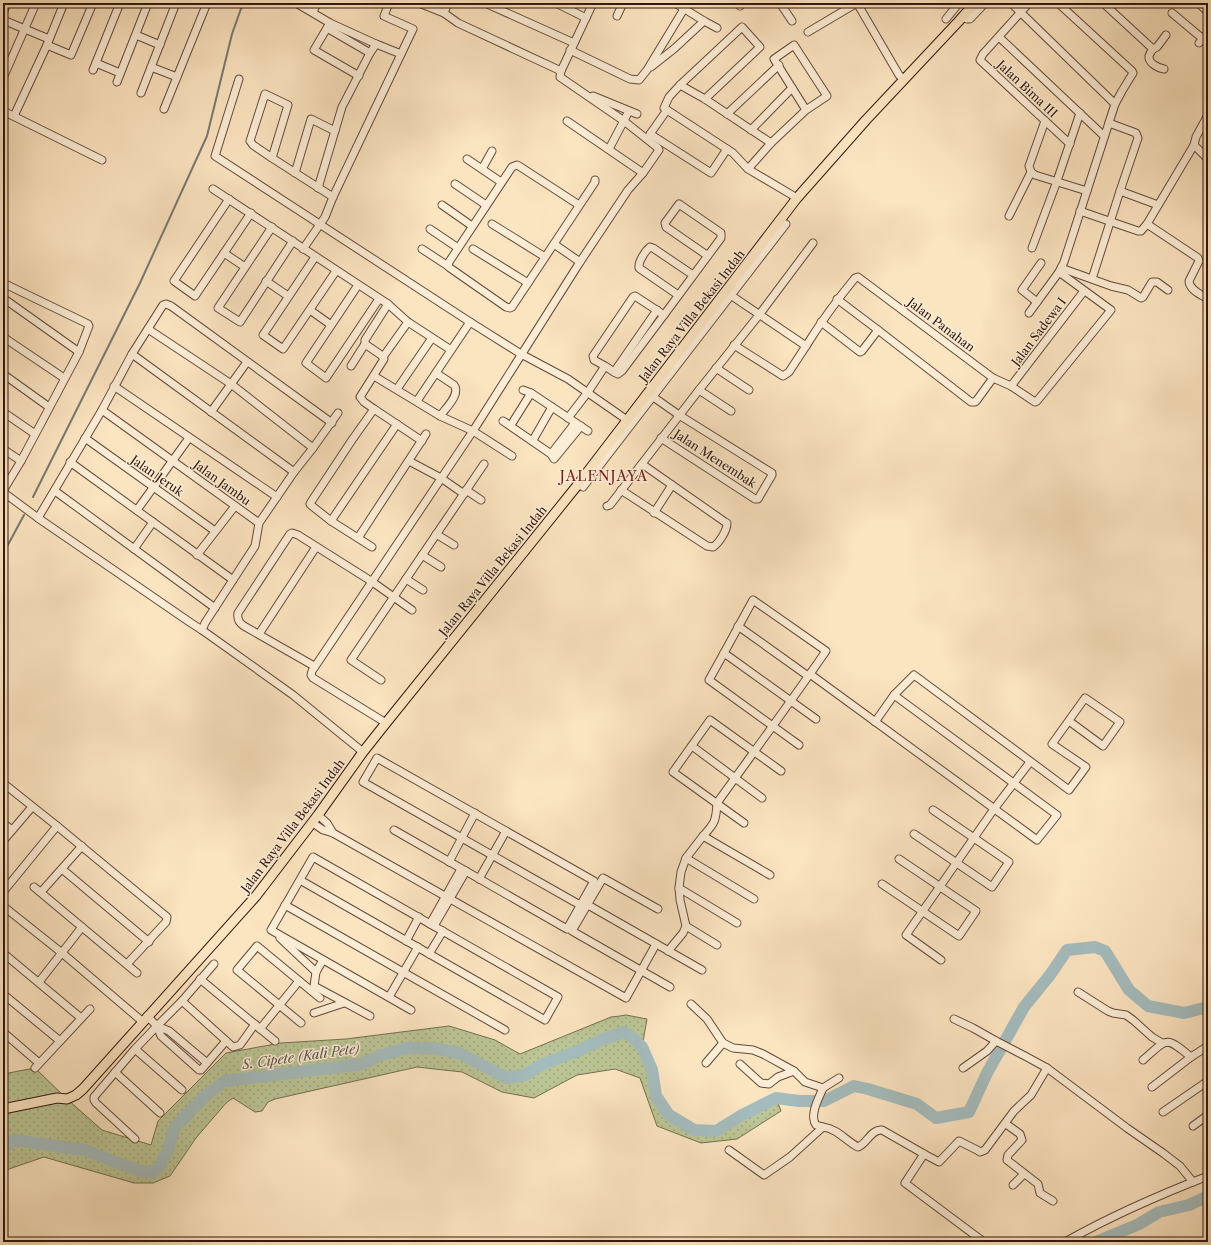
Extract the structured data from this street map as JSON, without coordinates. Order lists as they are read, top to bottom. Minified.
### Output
{"streets":{"main road":["Jalan Raya Villa Bekasi Indah"],"street":["Jalan Bima III","Jalan Panahan","Jalan Sadewa I","Jalan Menembak","Jalan Jeruk","Jalan Jambu"]},"crossings":[["Jalan Panahan","Jalan Sadewa I"]],"districts":["JALENJAYA"],"water":["S. Cipete (Kali Pete)"]}
